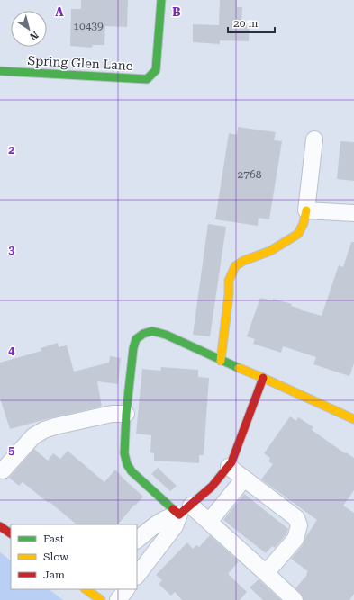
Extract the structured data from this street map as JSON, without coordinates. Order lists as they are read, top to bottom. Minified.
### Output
{"streets":{"street":["Spring Glen Lane"]},"house_numbers":["10439","2768"],"legend":["Fast","Slow","Jam"],"scale_bar":"20 m","north":"bottom right","grid":{"columns":["A","B"],"rows":["2","3","4","5"]}}
